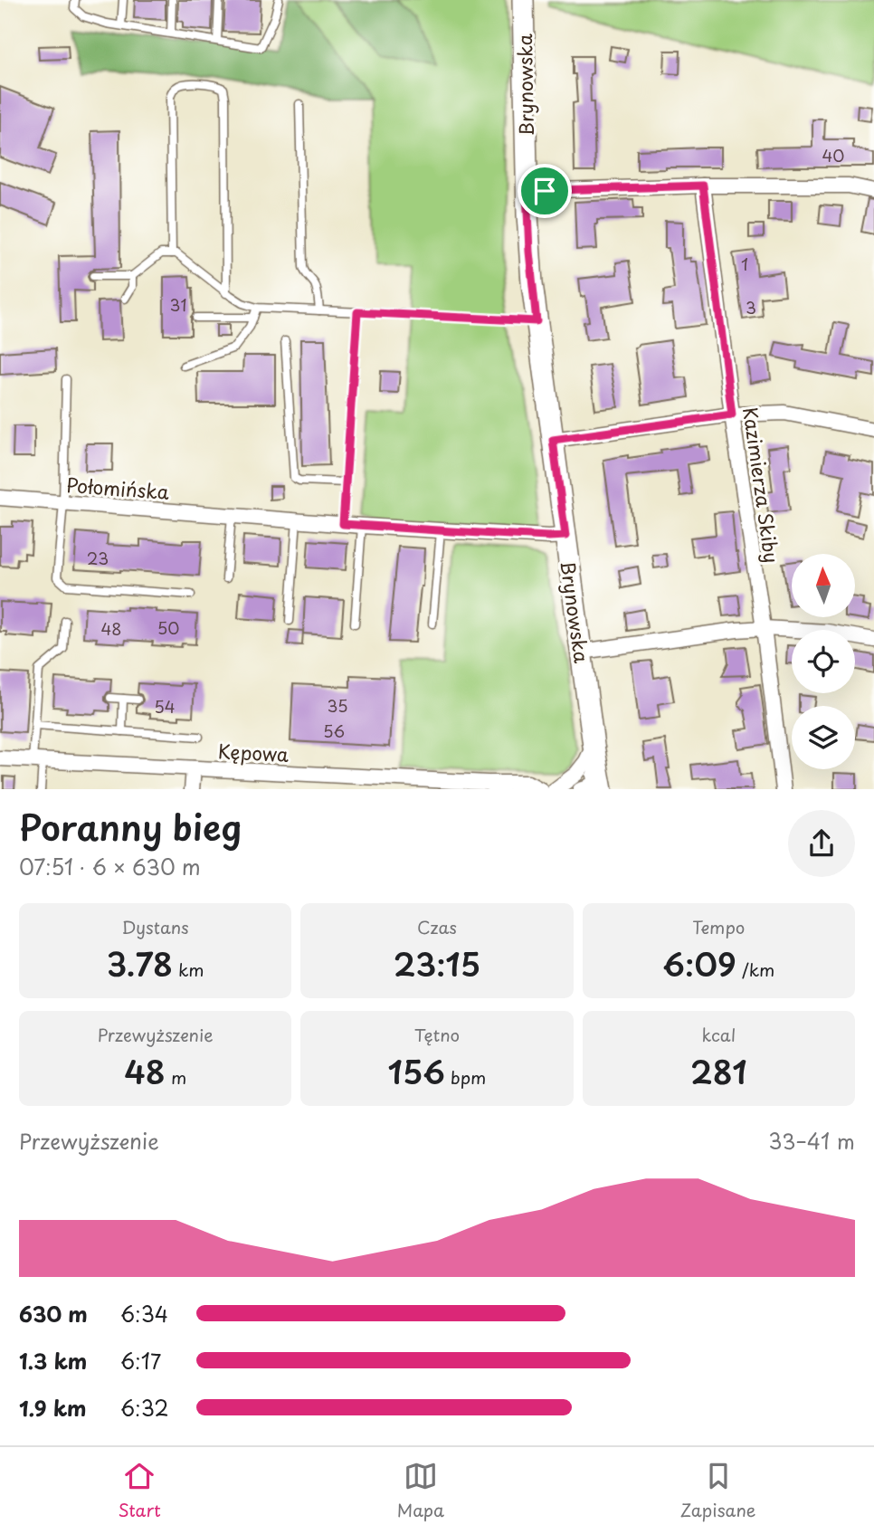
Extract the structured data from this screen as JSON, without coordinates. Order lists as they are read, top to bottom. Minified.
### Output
{"streets":{"main road":["Brynowska"],"street":["Kazimierza Skiby","Połomińska","Kępowa"]},"crossings":[["Brynowska","Połomińska"]],"house_numbers":["40","1","31","3","23","50","48","35","54","56"],"north":"top","page":{"heading":["Poranny bieg","07:51 · 6 × 630 m"],"stats":[["Dystans","3.78 km"],["Czas","23:15"],["Tempo","6:09 /km"],["Przewyższenie","48 m"],["Tętno","156 bpm"],["kcal","281"]],"chart":["Przewyższenie","33–41 m"],"list":[{"name":"630 m","note":"6:34"},{"name":"1.3 km","note":"6:17"},{"name":"1.9 km","note":"6:32"}],"tabs":["Start","Mapa","Zapisane"]}}
